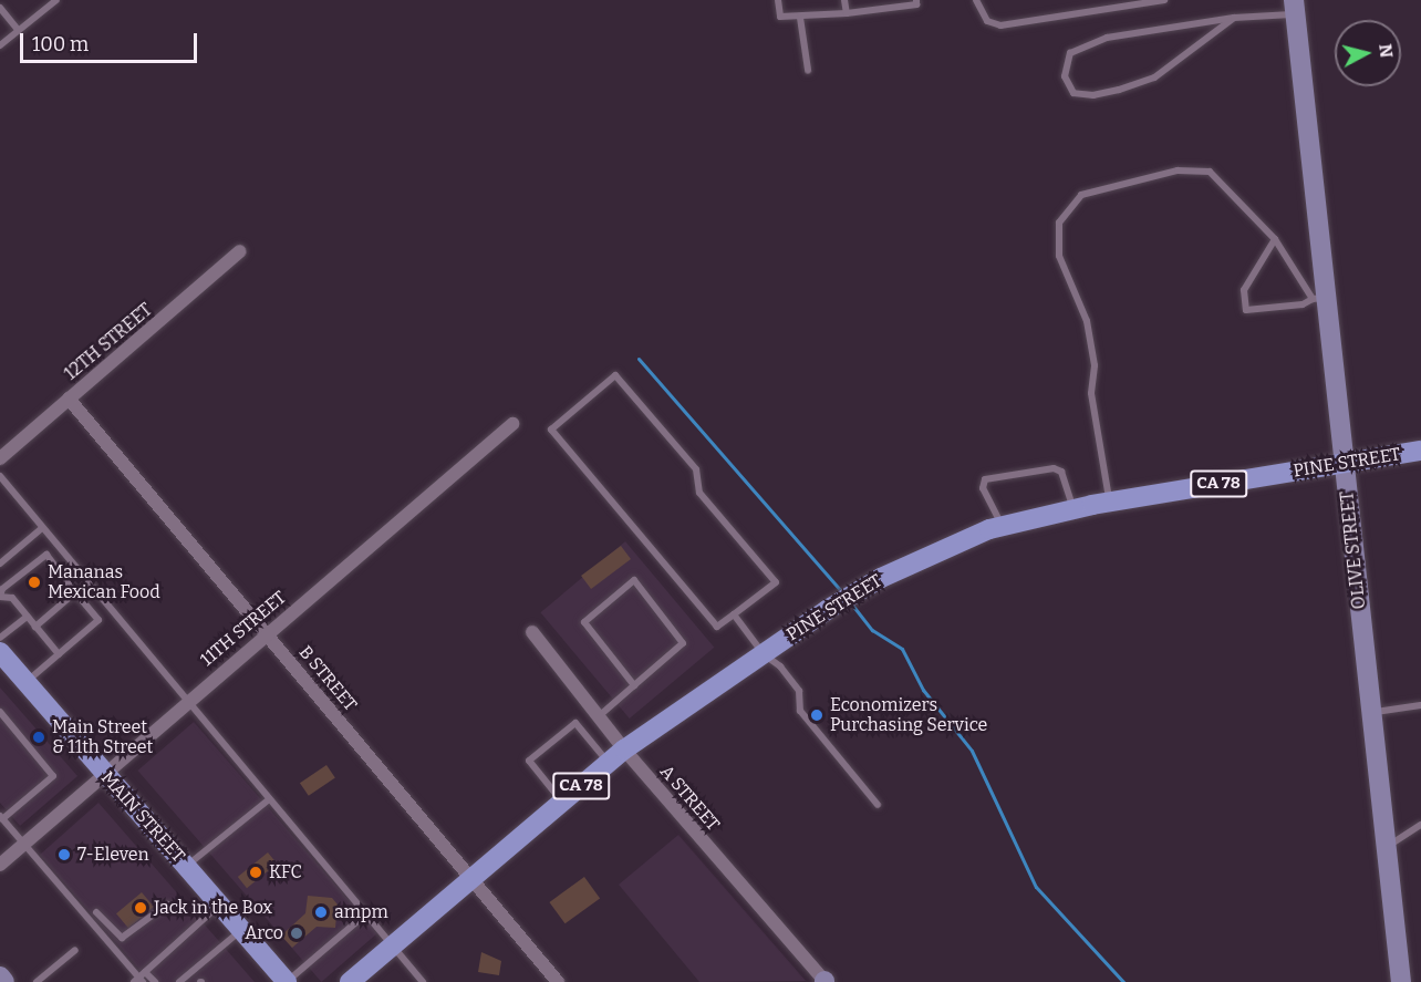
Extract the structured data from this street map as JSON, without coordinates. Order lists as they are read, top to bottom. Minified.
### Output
{"streets":{"main road":["PINE STREET","CA 78","MAIN STREET"],"street":["12TH STREET","OLIVE STREET","11TH STREET","B STREET","A STREET"]},"crossings":[["12TH STREET","B STREET"],["PINE STREET","OLIVE STREET"],["PINE STREET","B STREET"],["PINE STREET","A STREET"],["11TH STREET","B STREET"],["11TH STREET","MAIN STREET"]],"places":["Mananas Mexican Food","Economizers Purchasing Service","Main Street & 11th Street","7-Eleven","KFC","Jack in the Box","ampm","Arco"],"scale_bar":"100 m","north":"right"}
